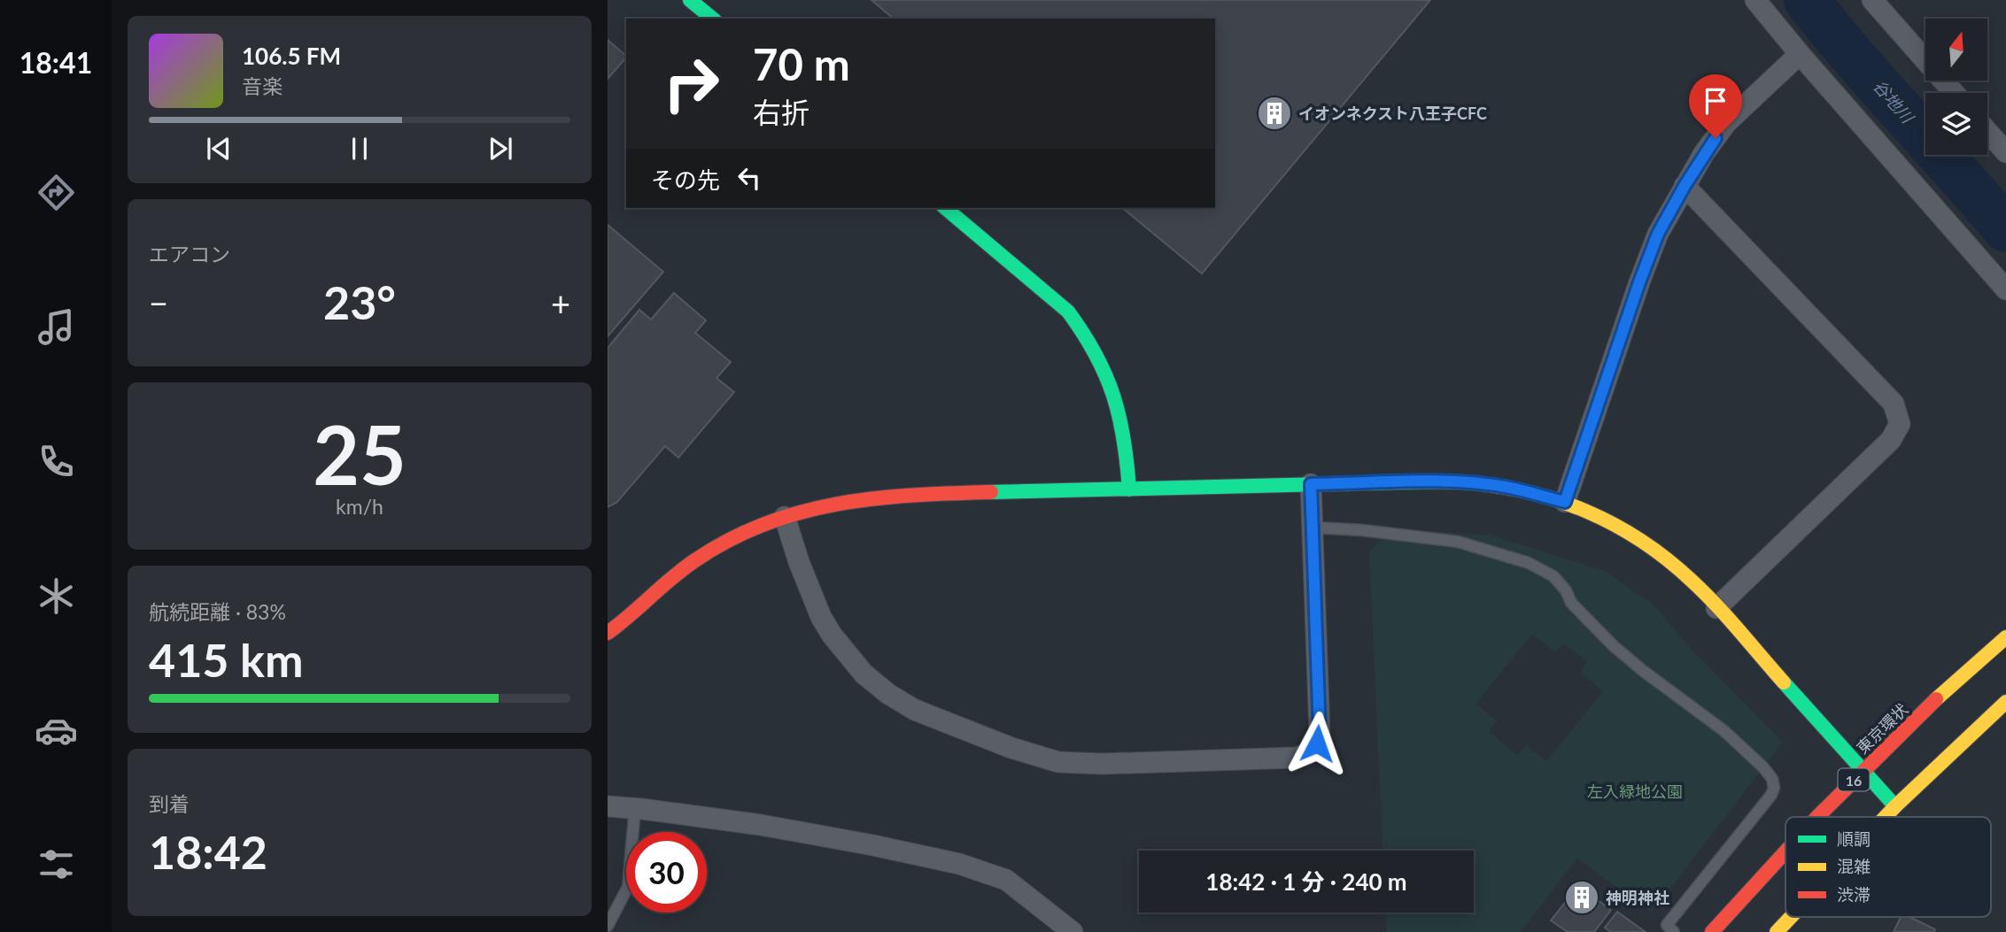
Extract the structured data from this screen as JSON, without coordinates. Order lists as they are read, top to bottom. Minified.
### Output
{"streets":{"main road":["東京環状","16"]},"water":["谷地川"],"parks":["左入緑地公園"],"places":{"building":["イオンネクスト八王子CFC","神明神社"]},"legend":["順調","混雑","渋滞"],"north":"top","page":{"tabs":"18:41","turn":["70 m","右折"],"song":["106.5 FM","音楽"],"then":"その先","tile":["エアコン",["25","km/h"],["航続距離 · 83%","415 km"],["到着","18:42"]],"heat":["−","23°","+"],"limit":"30","trip":"18:42 · 1 分 · 240 m"}}
